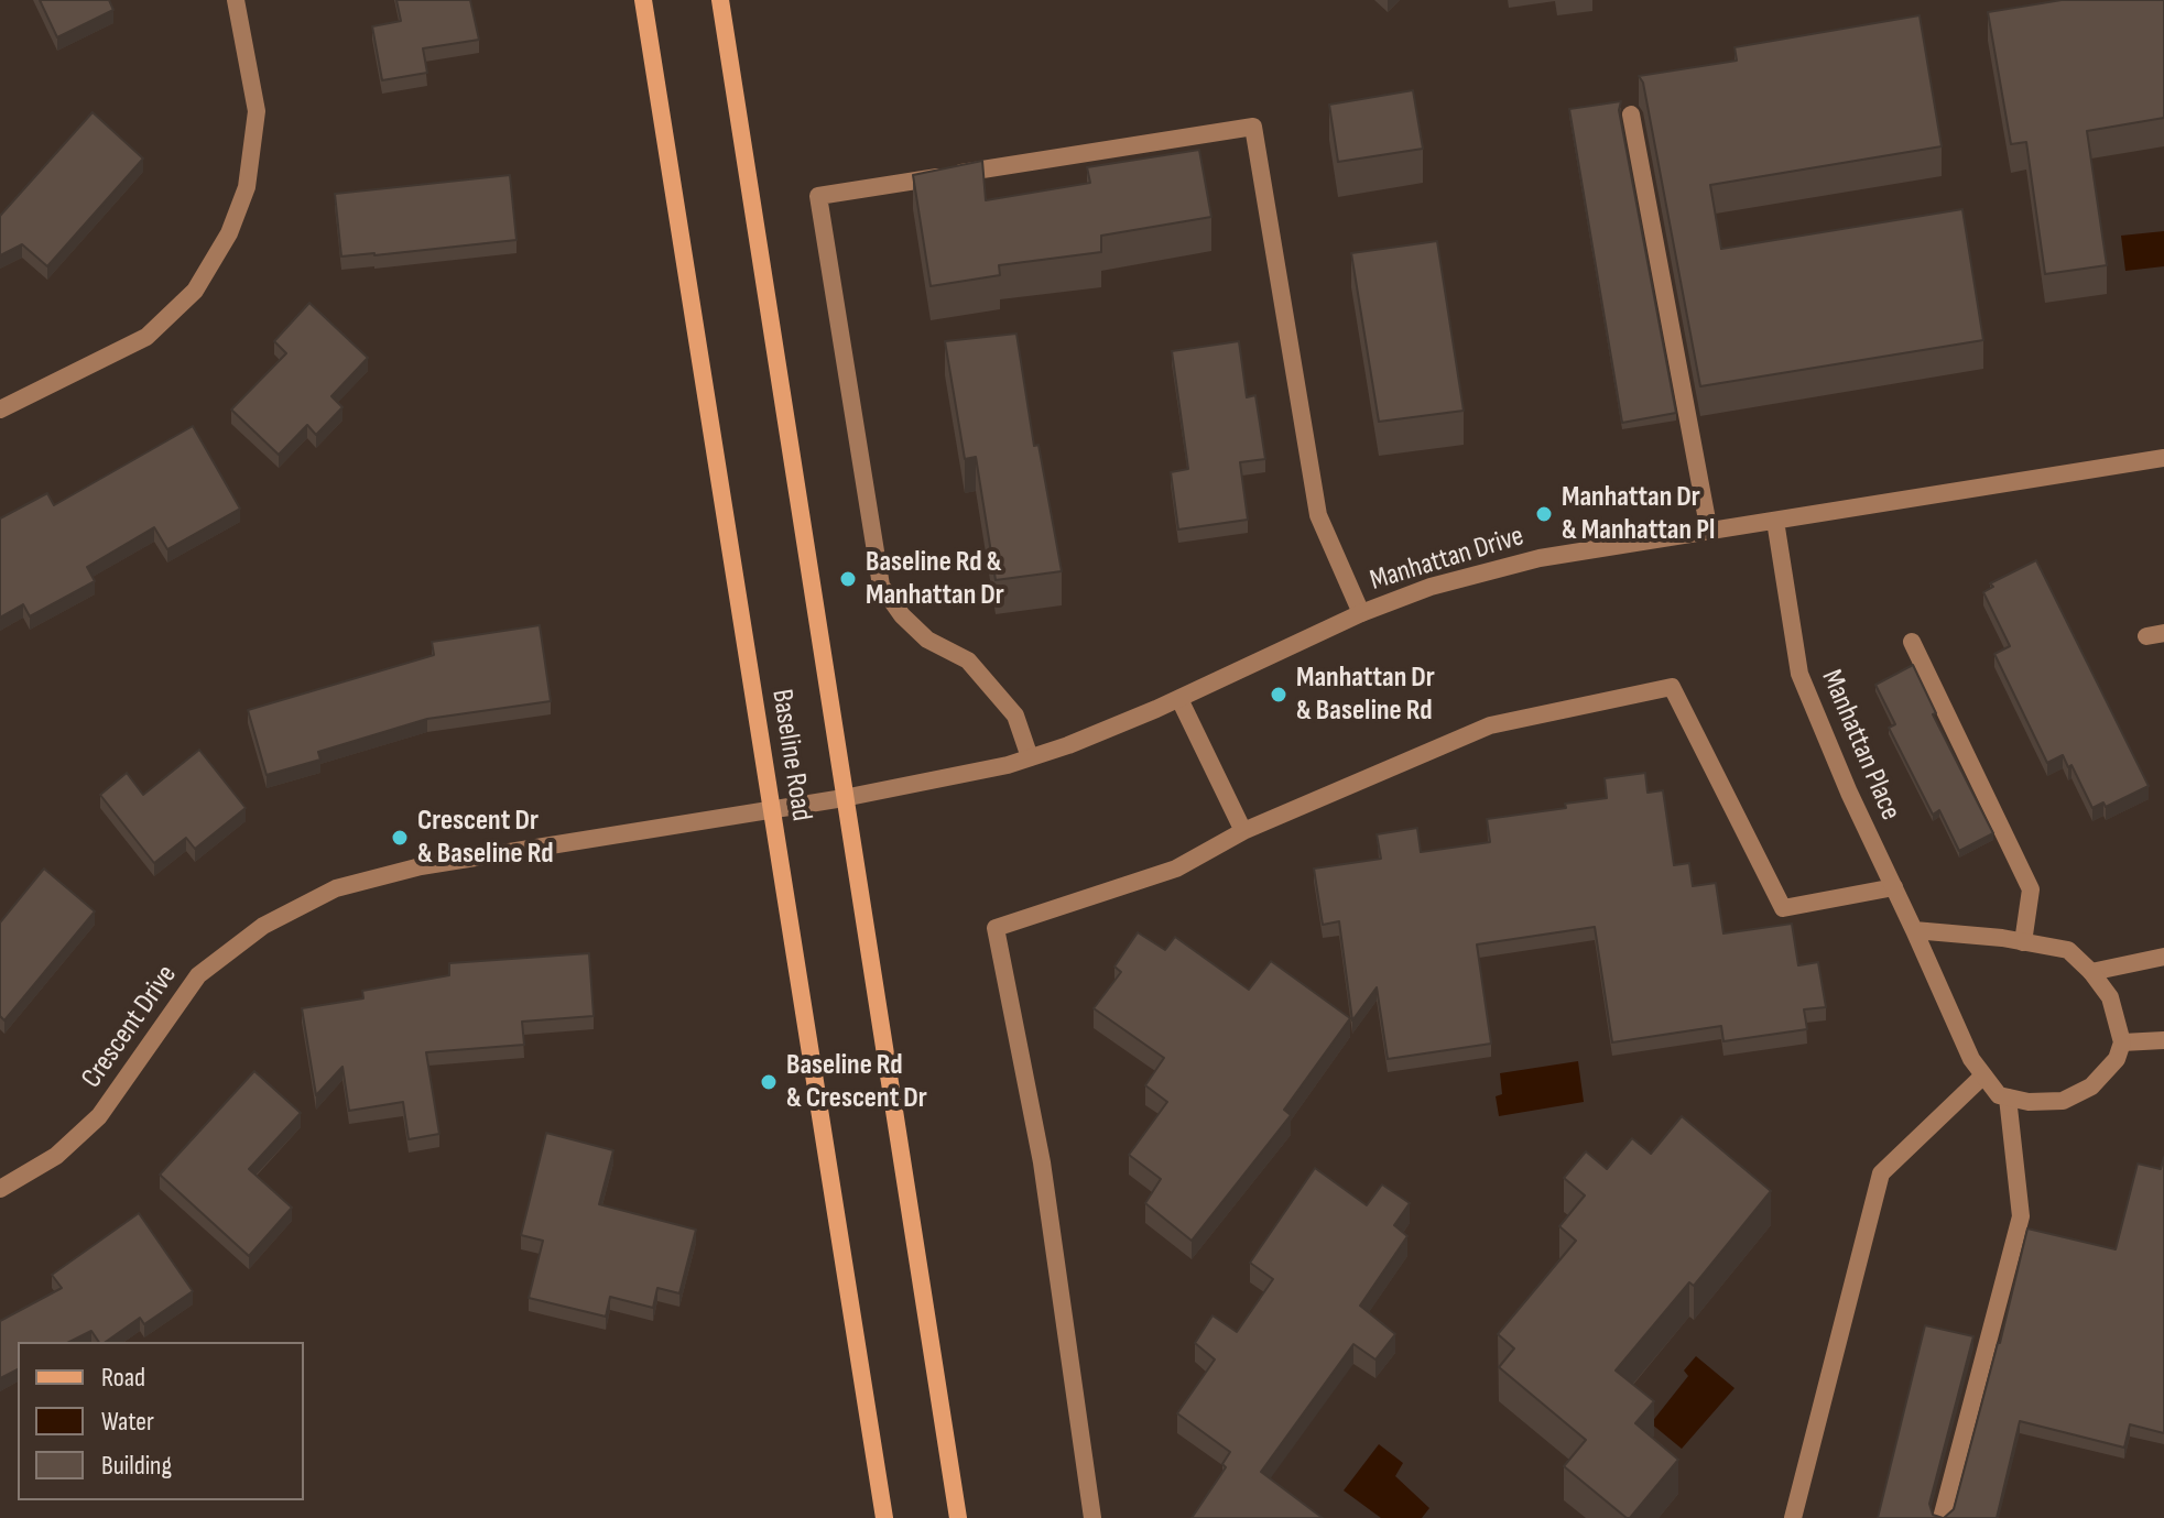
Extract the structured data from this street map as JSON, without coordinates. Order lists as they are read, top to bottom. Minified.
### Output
{"streets":{"main road":["Baseline Road"],"street":["Manhattan Drive","Manhattan Place","Crescent Drive"]},"crossings":[["Manhattan Drive","Manhattan Place"],["Manhattan Drive","Baseline Road"],["Manhattan Drive","Crescent Drive"],["Baseline Road","Crescent Drive"]],"places":["Manhattan Dr & Manhattan Pl","Baseline Rd & Manhattan Dr","Manhattan Dr & Baseline Rd","Crescent Dr & Baseline Rd","Baseline Rd & Crescent Dr"],"legend":["Road","Water","Building"]}
